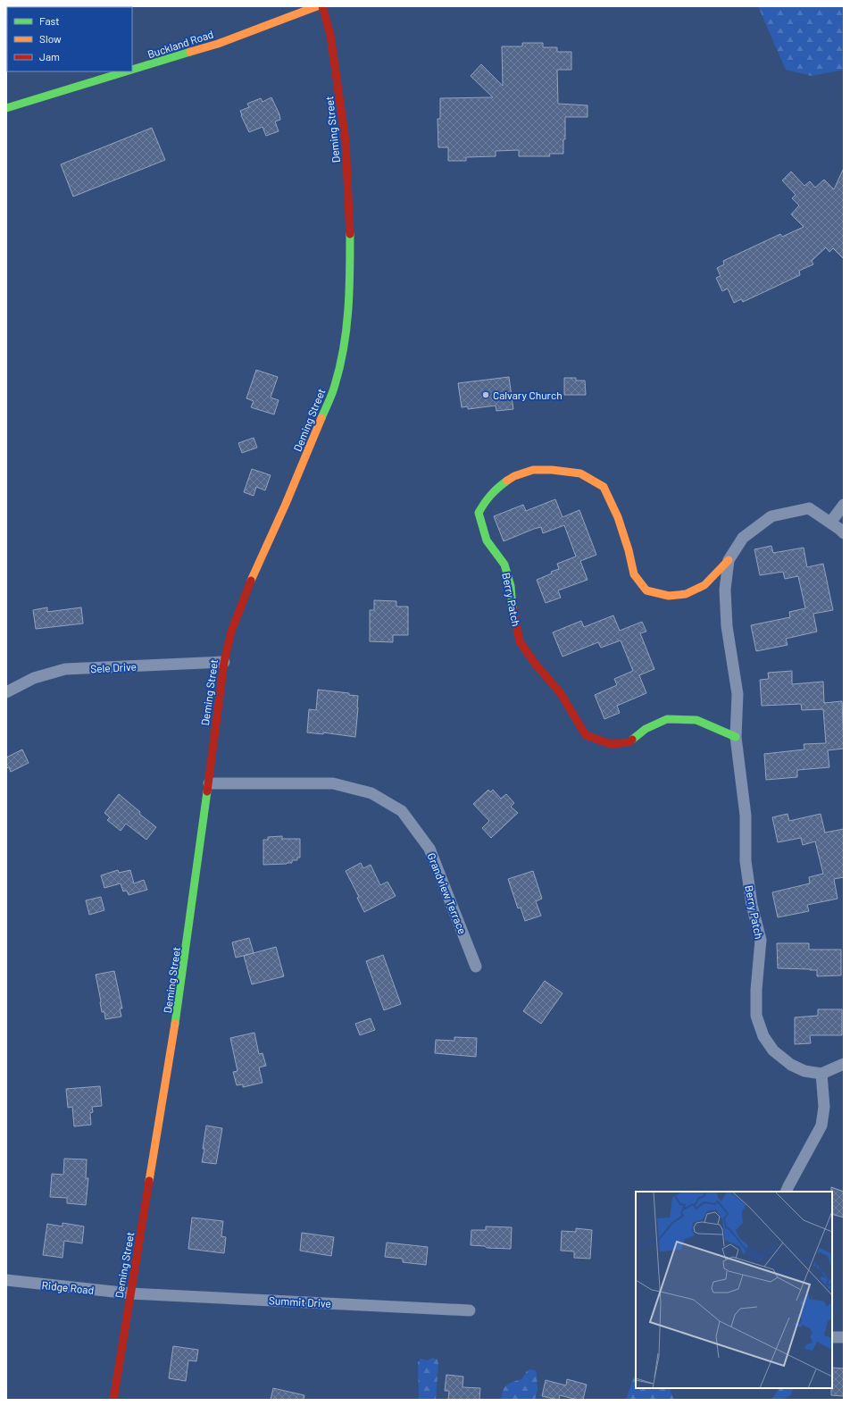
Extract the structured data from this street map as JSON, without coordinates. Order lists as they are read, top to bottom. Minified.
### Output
{"streets":{"street":["Buckland Road","Deming Street","Berry Patch","Sele Drive","Grandview Terrace","Ridge Road","Summit Drive"]},"crossings":[["Deming Street","Sele Drive"],["Deming Street","Grandview Terrace"],["Deming Street","Ridge Road"],["Deming Street","Summit Drive"],["Ridge Road","Summit Drive"]],"places":["Calvary Church"],"legend":["Fast","Slow","Jam"]}
